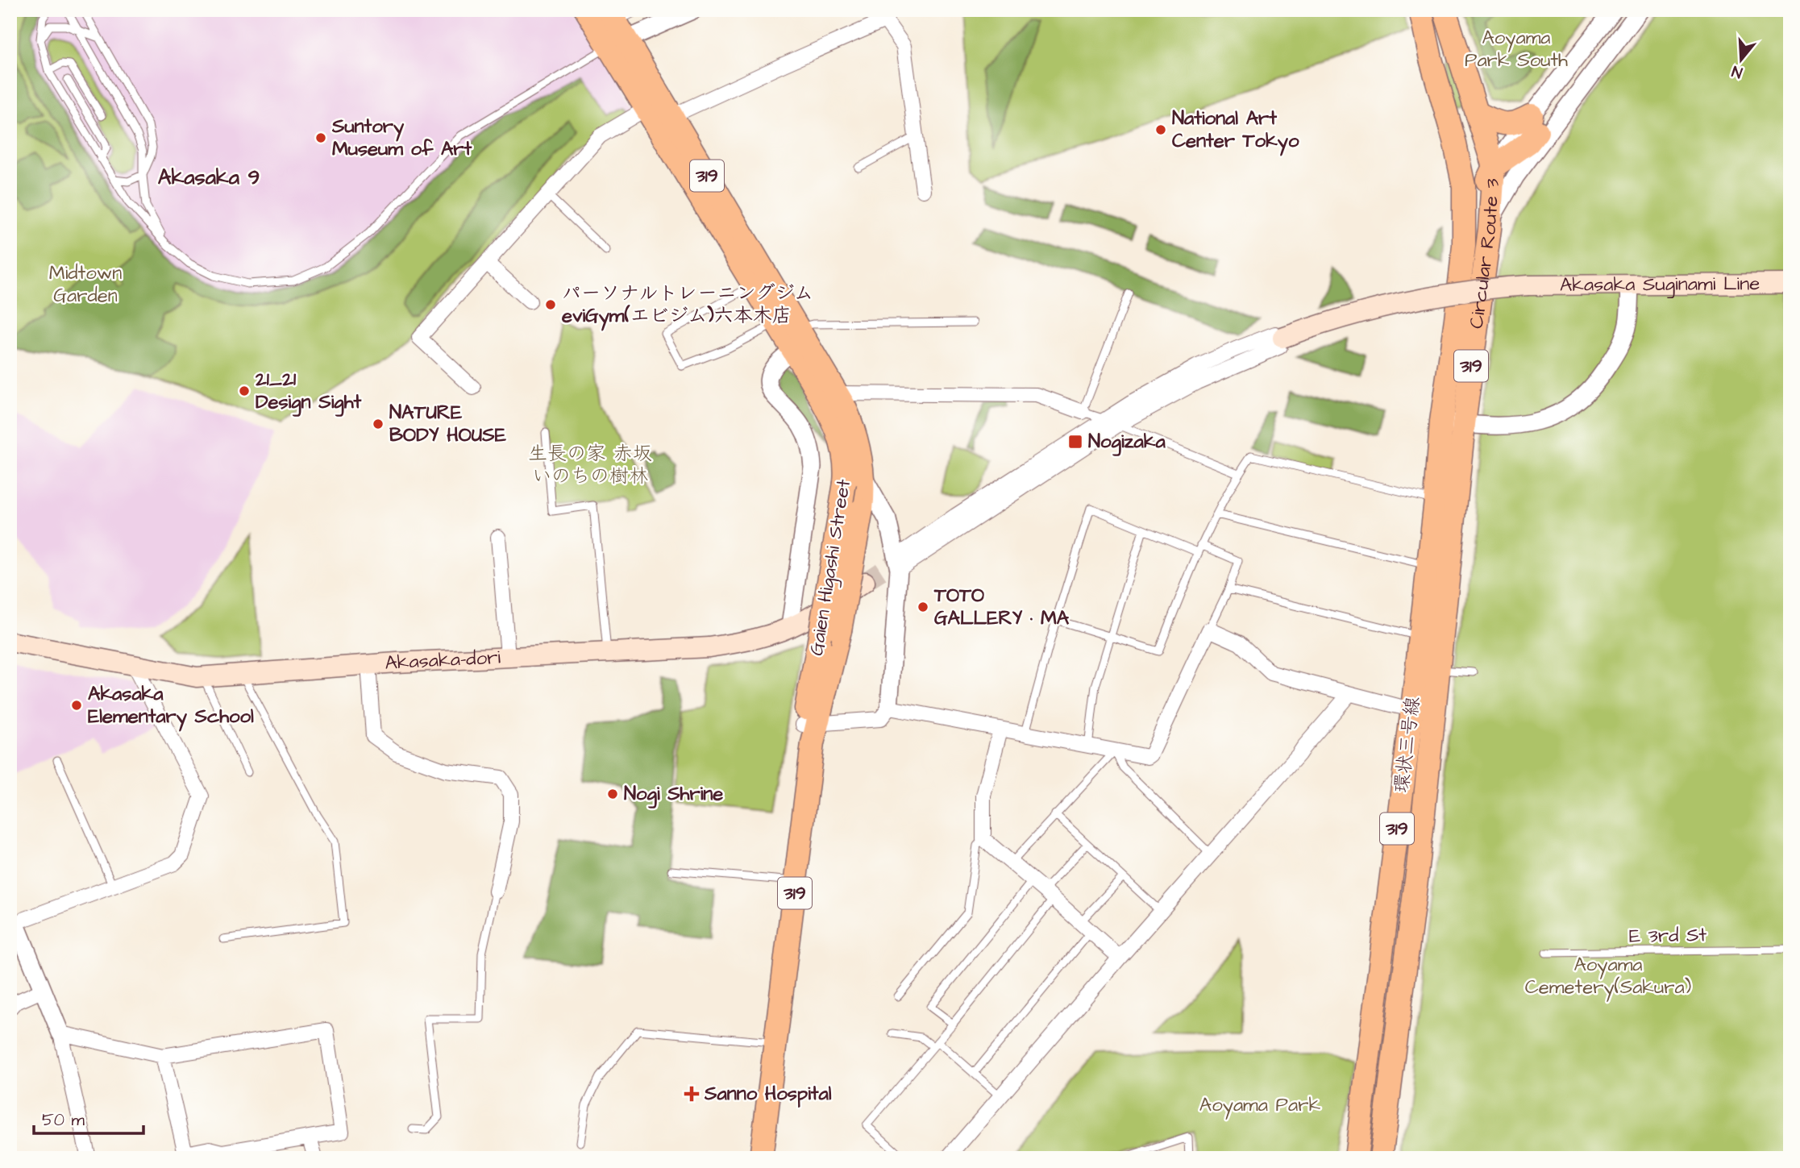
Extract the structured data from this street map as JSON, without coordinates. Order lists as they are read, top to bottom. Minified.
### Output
{"streets":{"main road":["319","Circular Route 3","Akasaka Suginami Line","Gaien Higashi Street","Akasaka-dori","環状三号線"],"lane":["E 3rd St"]},"crossings":[["Circular Route 3","環状三号線"]],"districts":["Akasaka 9"],"parks":["Aoyama Park South","Midtown Garden","生長の家 赤坂 いのちの樹林","Aoyama Cemetery(Sakura)","Aoyama Park"],"places":{"other":["National Art Center Tokyo","Suntory Museum of Art","パーソナルトレーニングジム eviGym(エビジム)六本木店","21_21 Design Sight","NATURE BODY HOUSE","TOTO GALLERY · MA","Akasaka Elementary School","Nogi Shrine"],"transit":["Nogizaka"],"health":["Sanno Hospital"]},"scale_bar":"50 m","north":"bottom"}
